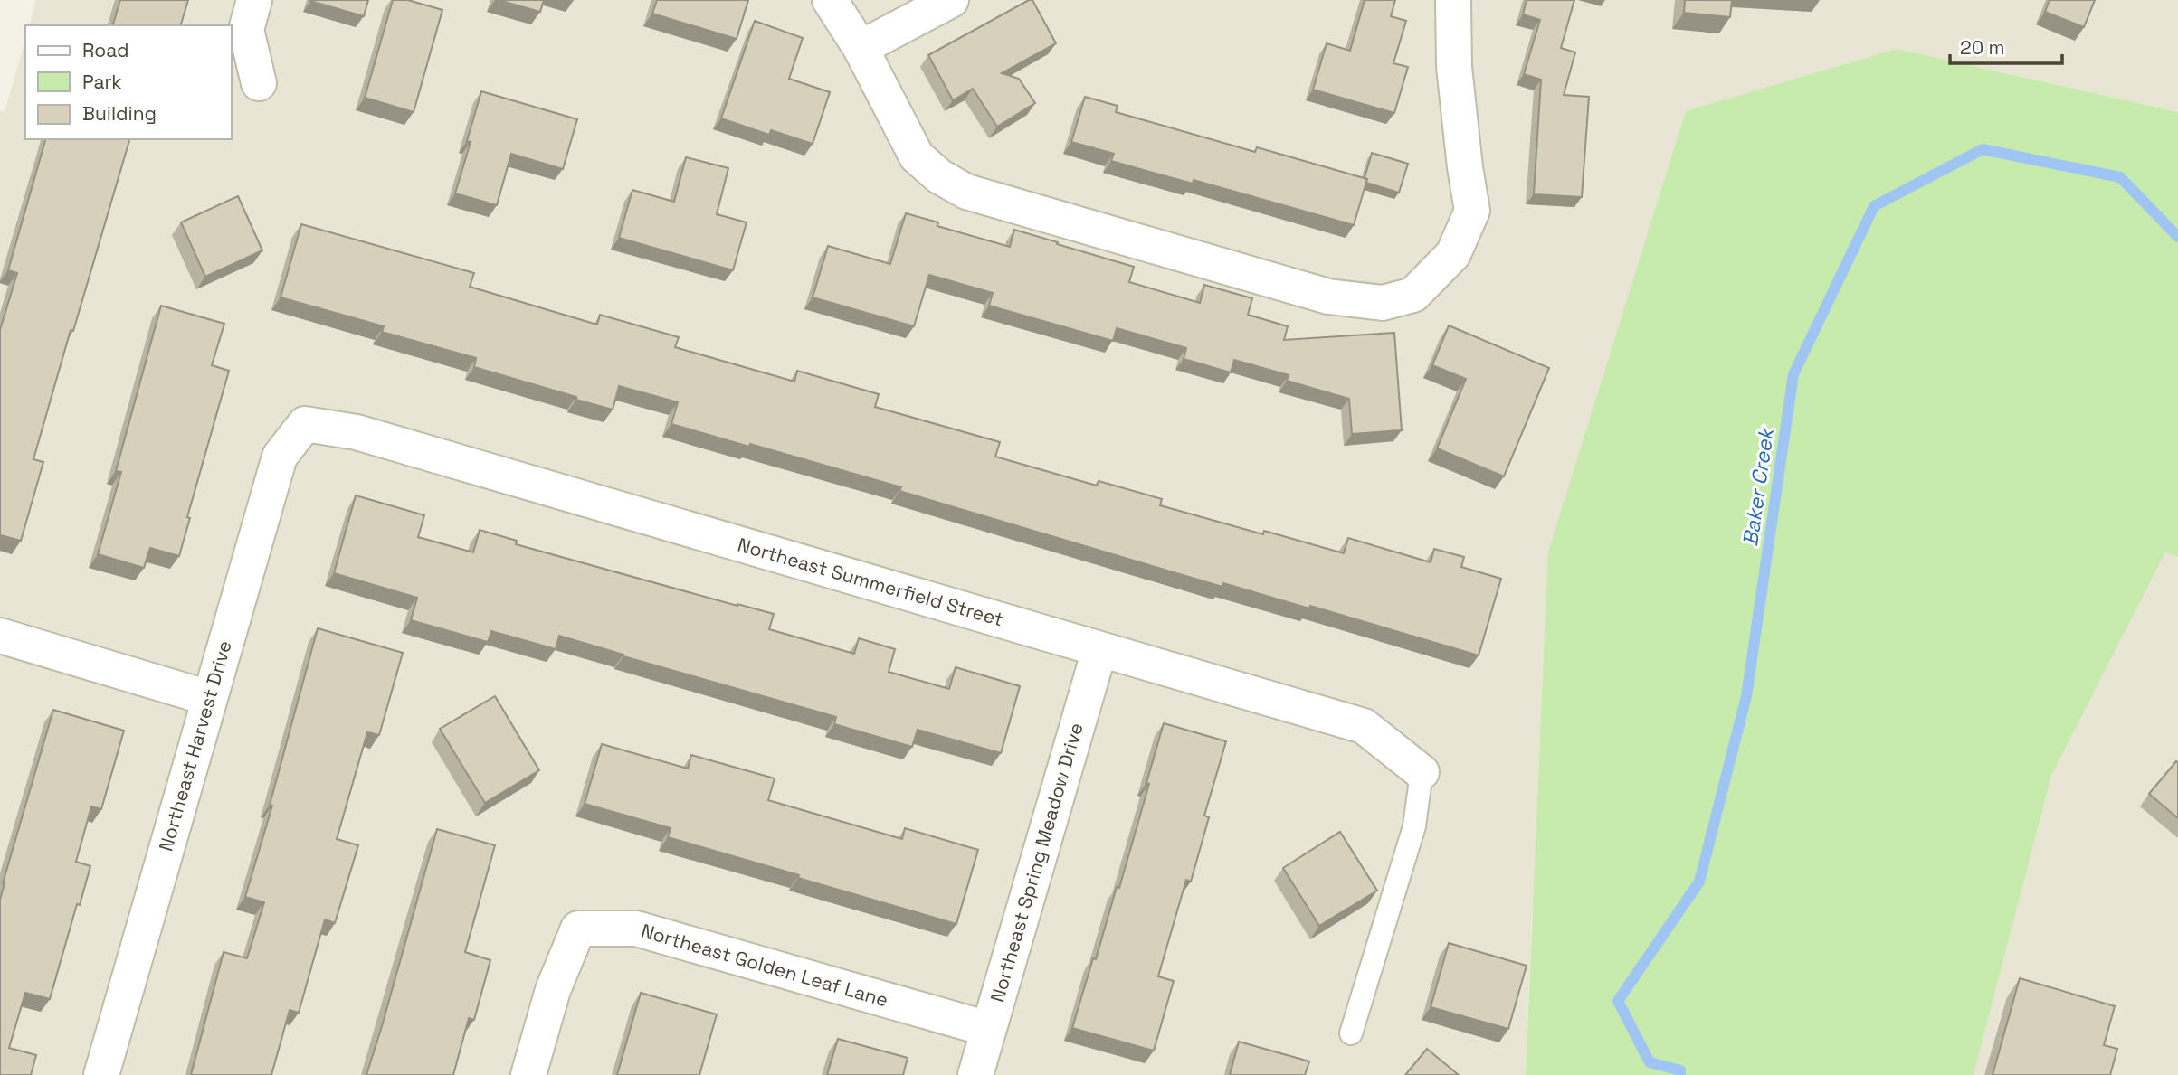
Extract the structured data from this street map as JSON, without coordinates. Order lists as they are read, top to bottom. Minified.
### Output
{"streets":{"street":["Northeast Summerfield Street","Northeast Harvest Drive","Northeast Spring Meadow Drive","Northeast Golden Leaf Lane"]},"crossings":[["Northeast Summerfield Street","Northeast Harvest Drive"],["Northeast Summerfield Street","Northeast Spring Meadow Drive"],["Northeast Spring Meadow Drive","Northeast Golden Leaf Lane"]],"water":["Baker Creek"],"legend":["Road","Park","Building"],"scale_bar":"20 m"}
